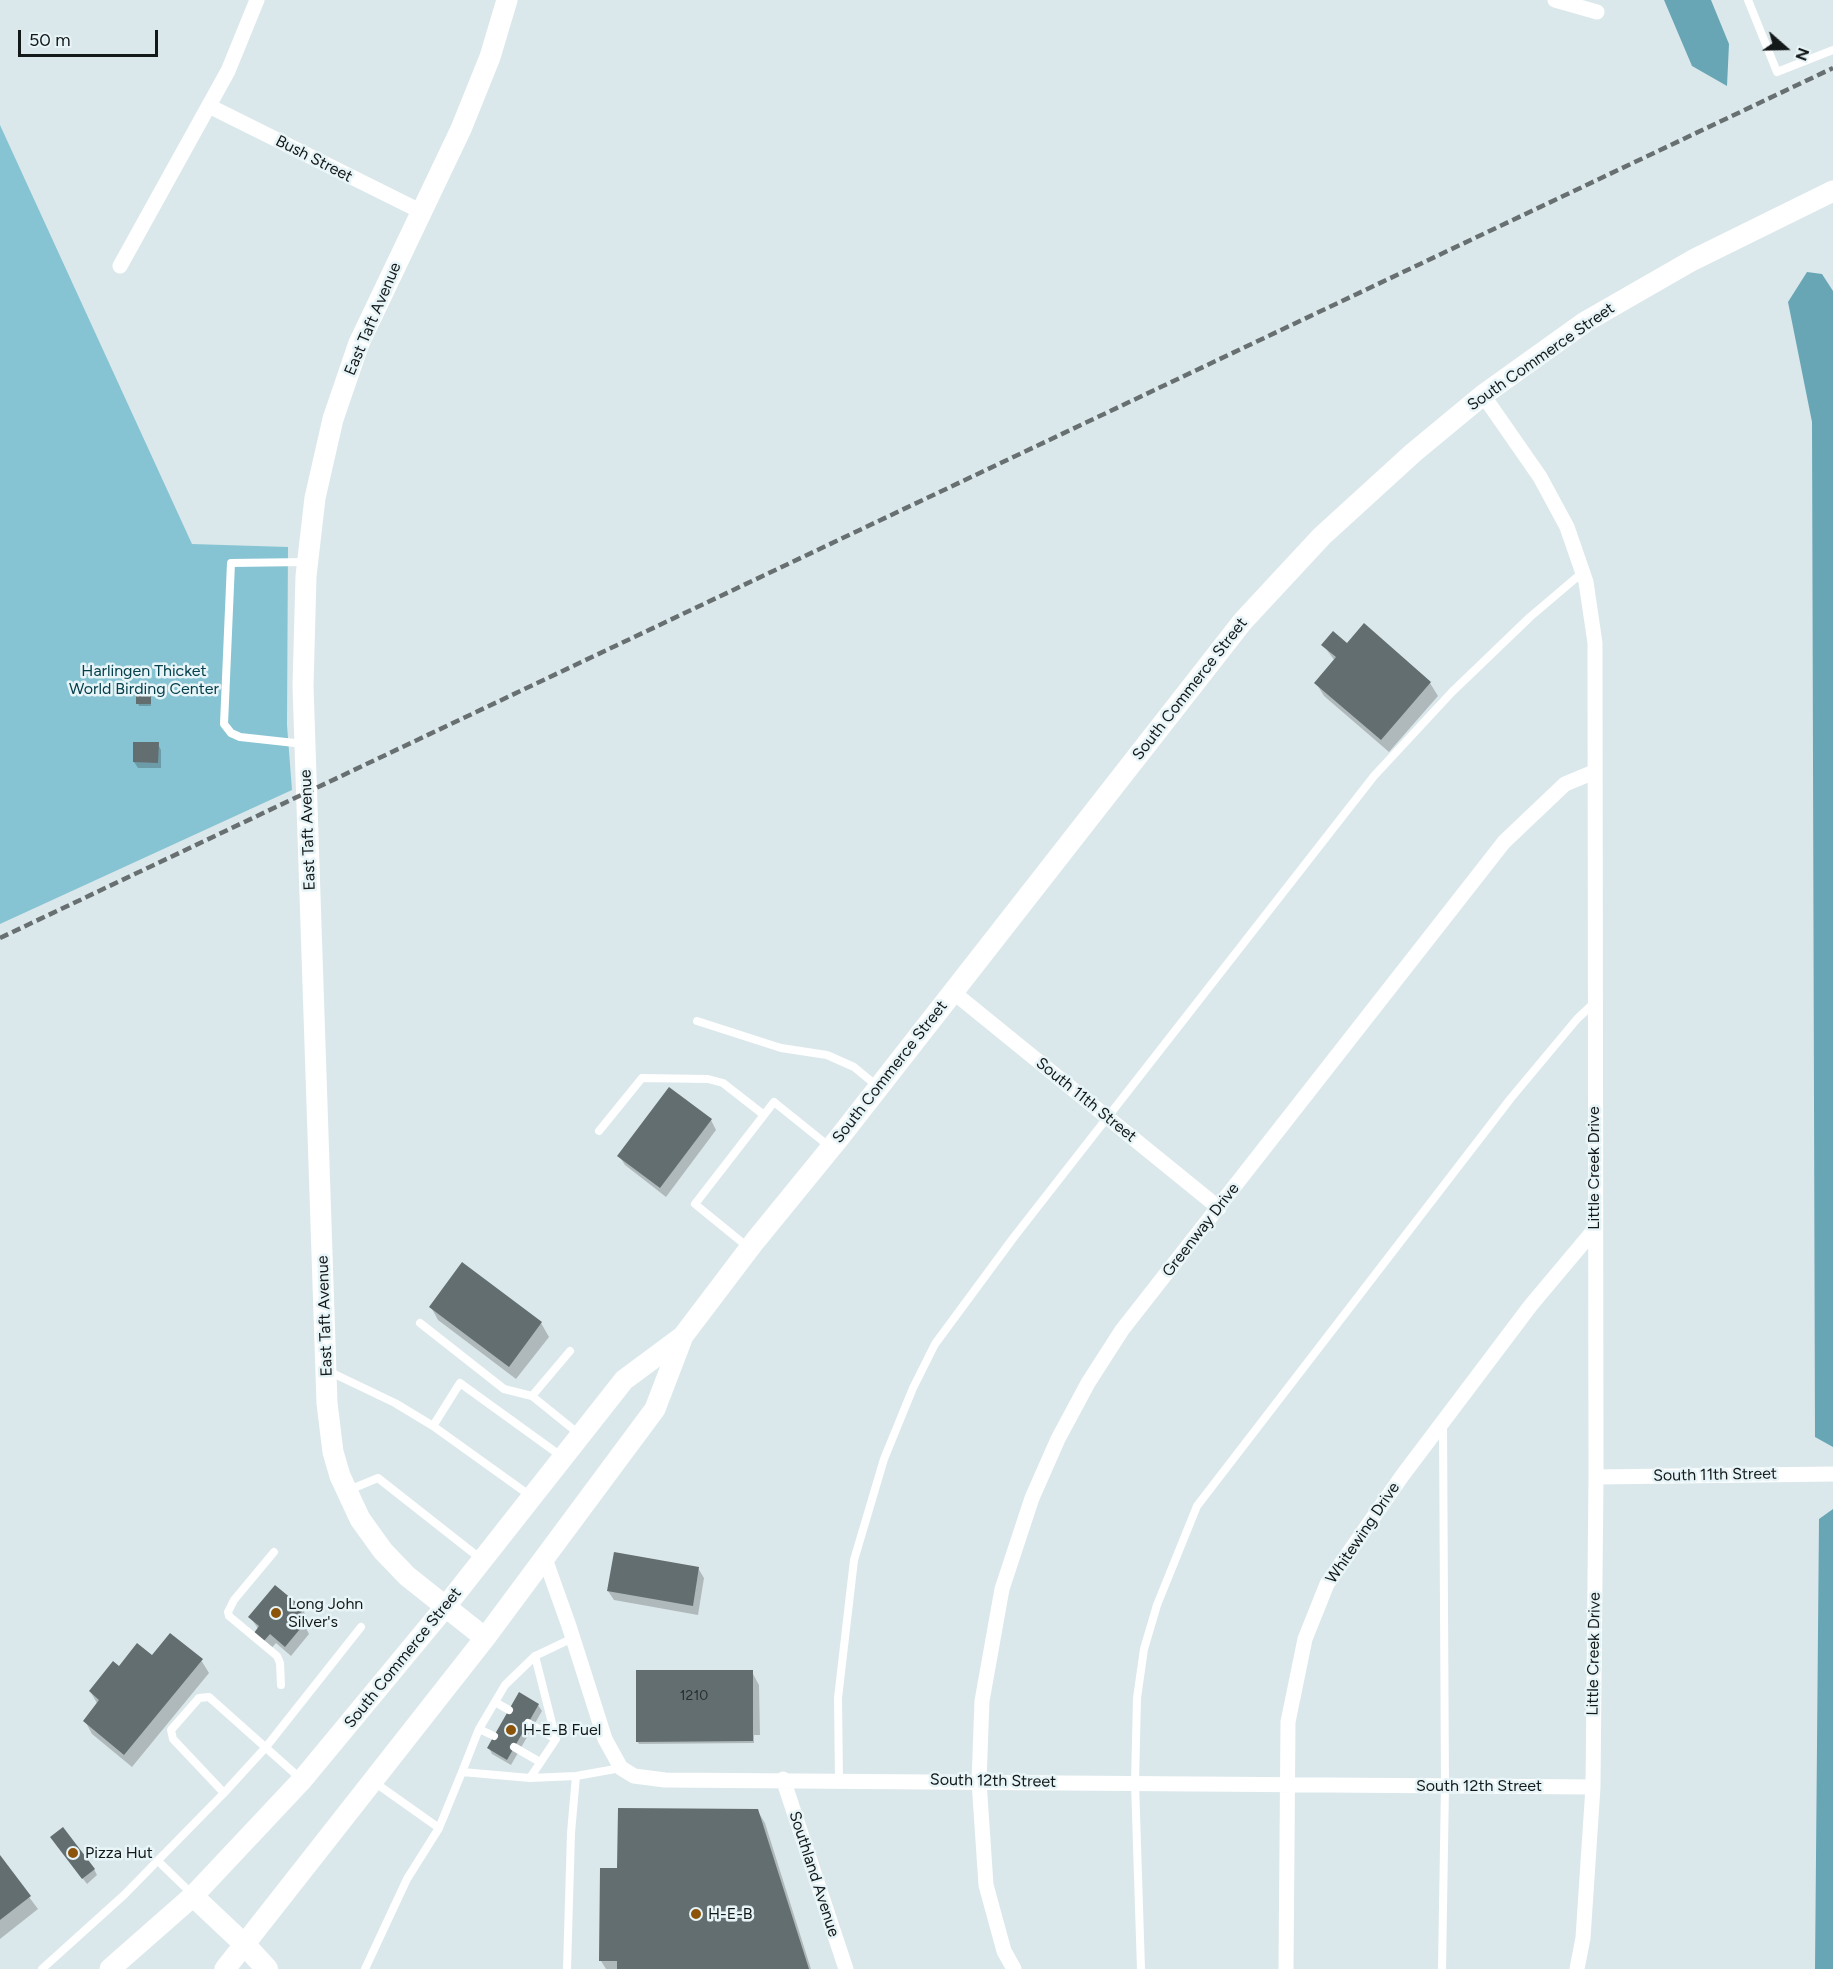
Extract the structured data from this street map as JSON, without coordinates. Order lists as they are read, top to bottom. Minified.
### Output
{"streets":{"main road":["East Taft Avenue","South Commerce Street"],"street":["Bush Street","South 11th Street","Little Creek Drive","Greenway Drive","Whitewing Drive","South 12th Street","Southland Avenue"]},"crossings":[["Bush Street","East Taft Avenue"],["East Taft Avenue","South Commerce Street"],["South Commerce Street","South 11th Street"],["South Commerce Street","Little Creek Drive"],["South 11th Street","Little Creek Drive"],["South 11th Street","Greenway Drive"],["Little Creek Drive","Greenway Drive"],["Little Creek Drive","Whitewing Drive"],["Little Creek Drive","South 12th Street"],["Greenway Drive","South 12th Street"],["Whitewing Drive","South 12th Street"],["South 12th Street","Southland Avenue"]],"parks":["Harlingen Thicket World Birding Center"],"places":["Long John Silver's","H-E-B Fuel","Pizza Hut","H-E-B"],"house_numbers":["1210"],"scale_bar":"50 m","north":"right"}
